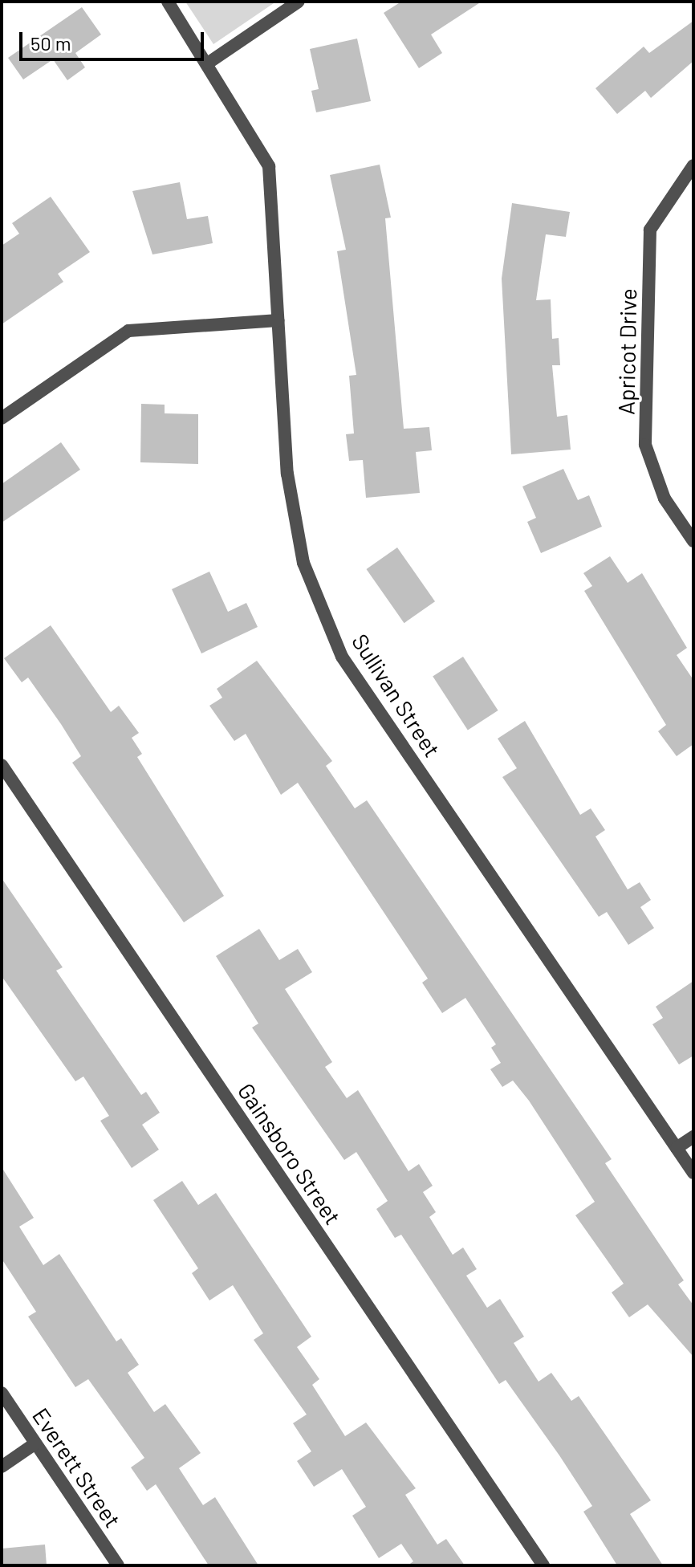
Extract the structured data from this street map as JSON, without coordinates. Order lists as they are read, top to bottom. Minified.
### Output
{"streets":{"street":["Apricot Drive","Sullivan Street","Gainsboro Street","Everett Street"]},"scale_bar":"50 m"}
